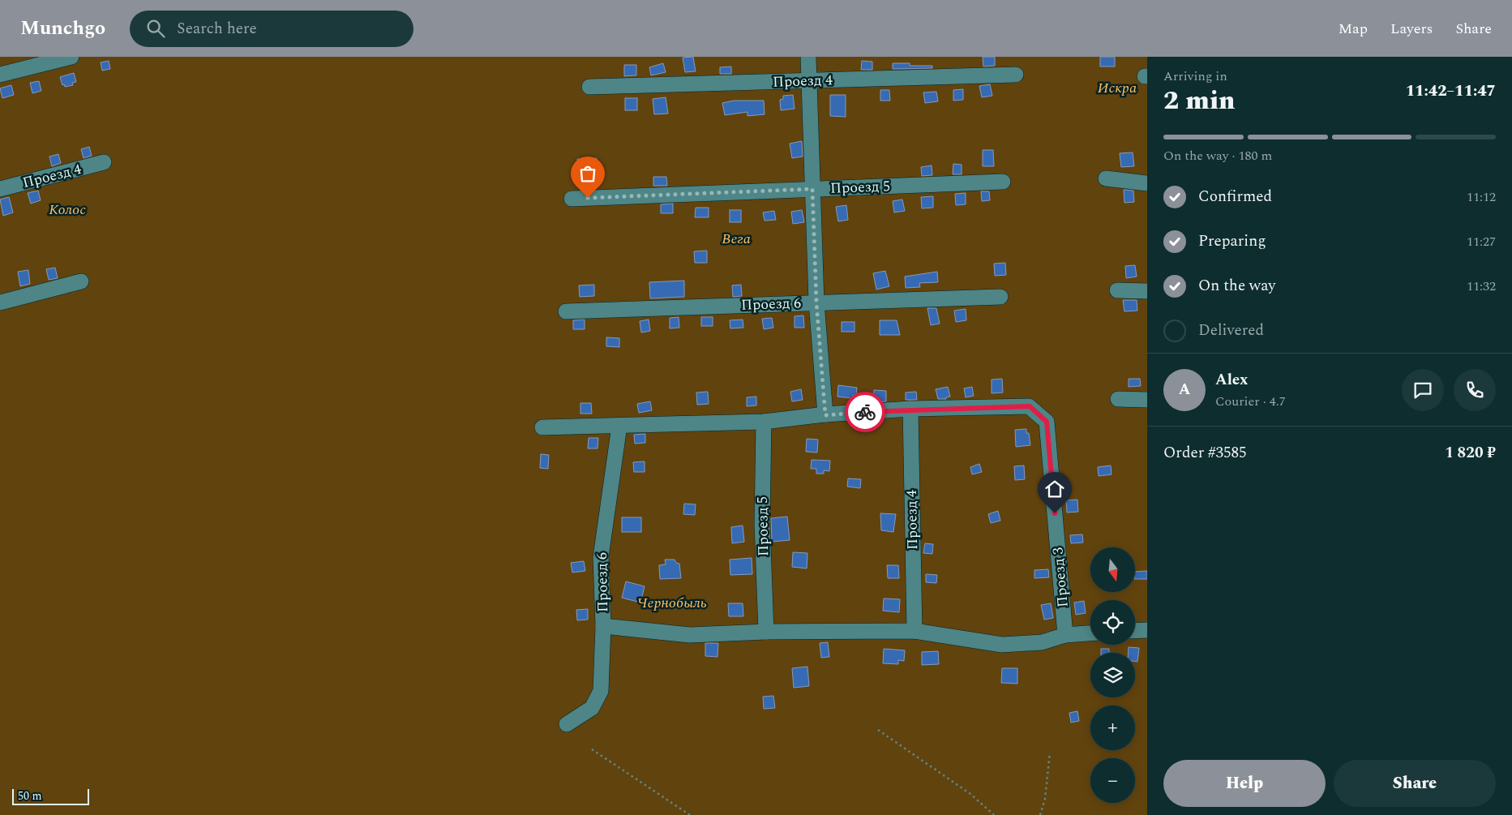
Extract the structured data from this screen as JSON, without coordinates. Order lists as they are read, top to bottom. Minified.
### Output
{"streets":{"street":["Проезд 4","Проезд 5","Проезд 6","Проезд 3"]},"crossings":[["Проезд 4","Проезд 3"]],"parks":["Искра","Колос","Вега","Чернобыль"],"scale_bar":"50 m","north":"bottom","page":{"header":"Munchgo","search":"Search here","nav":["Map","Layers","Share"],"heading":["2 min","Arriving in","11:42–11:47"],"panel":["Alex","Courier · 4.7","Order #3585","1 820 ₽"],"bar":"On the way · 180 m","list":[["Confirmed","11:12"],["Preparing","11:27"],["On the way","11:32"],"Delivered"],"round":"A","map_buttons":["+","−"],"buttons":["Help","Share"],"scale":"50 m"}}
